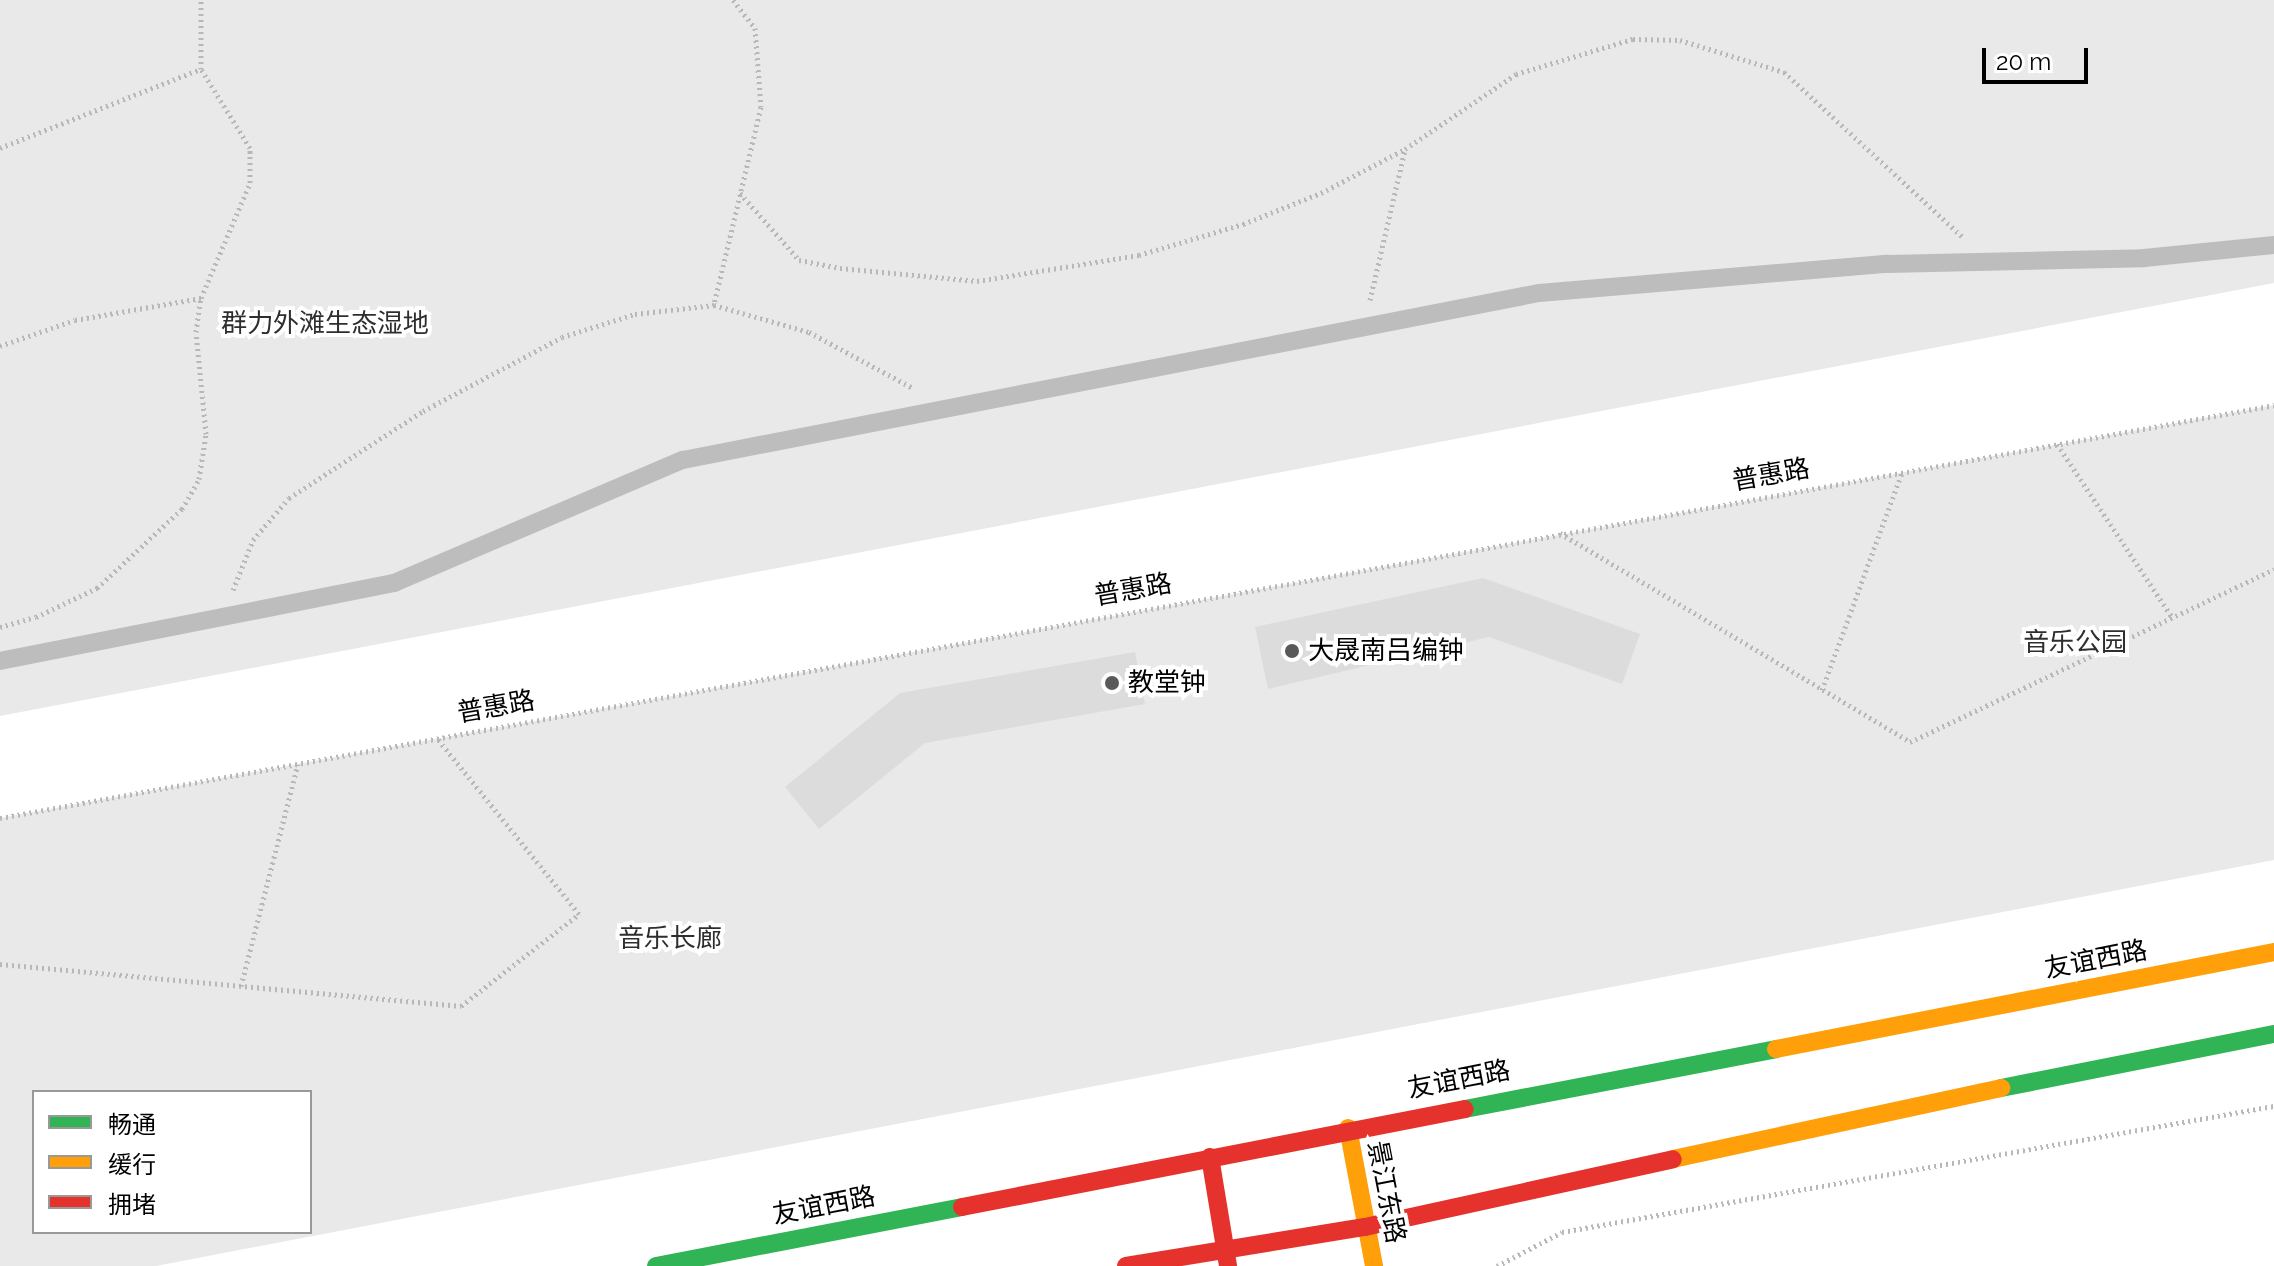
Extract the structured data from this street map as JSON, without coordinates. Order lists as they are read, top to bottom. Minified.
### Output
{"streets":{"main road":["友谊西路","景江东路"],"path":["普惠路"]},"crossings":[["友谊西路","景江东路"]],"parks":["群力外滩生态湿地","音乐公园","音乐长廊"],"places":["大晟南吕编钟","教堂钟"],"legend":["畅通","缓行","拥堵"],"scale_bar":"20 m"}
